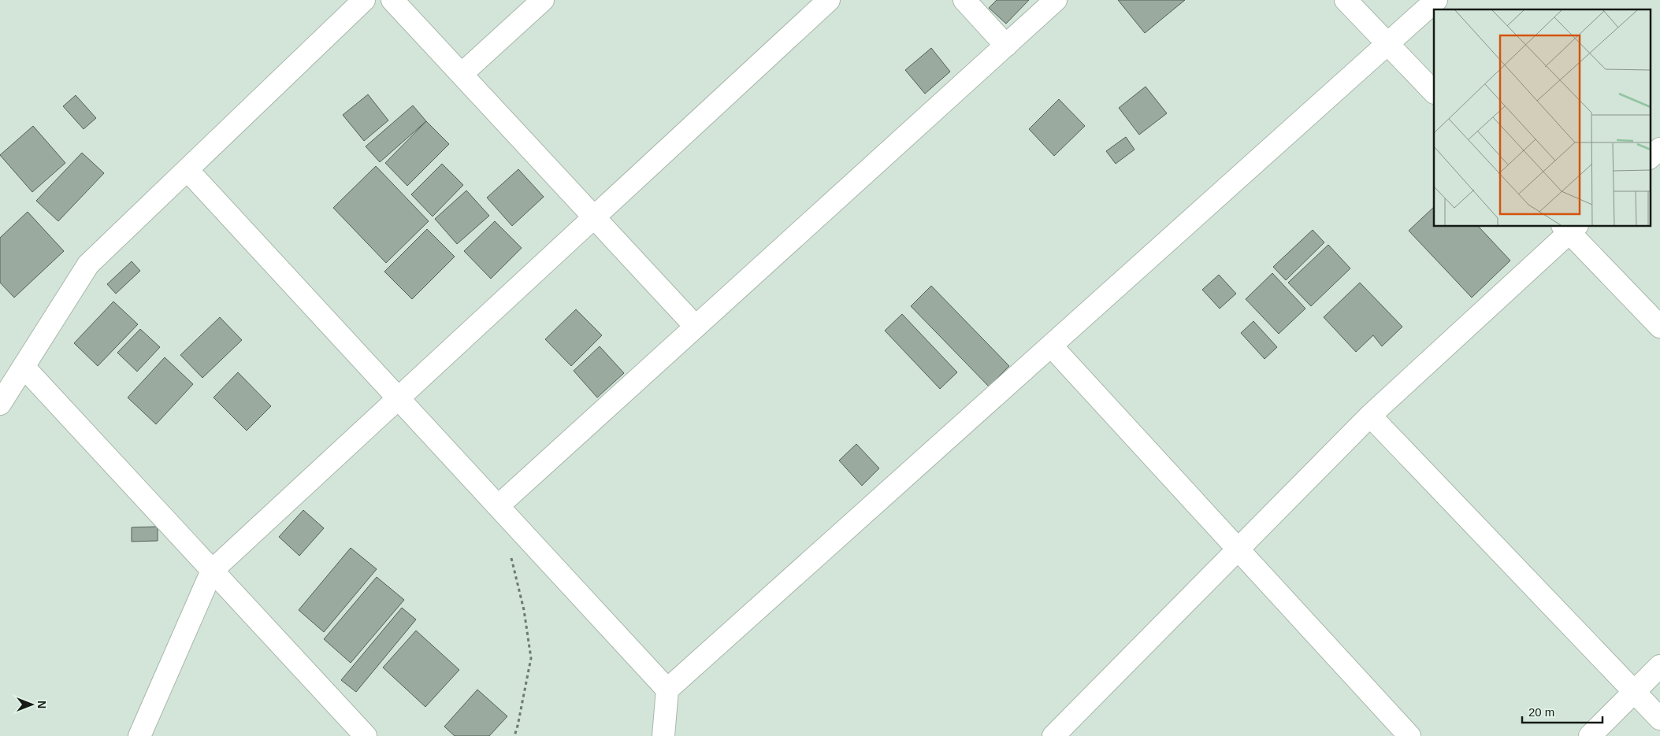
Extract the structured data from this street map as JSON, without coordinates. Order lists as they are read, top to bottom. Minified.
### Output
{"scale_bar":"20 m","north":"right"}
